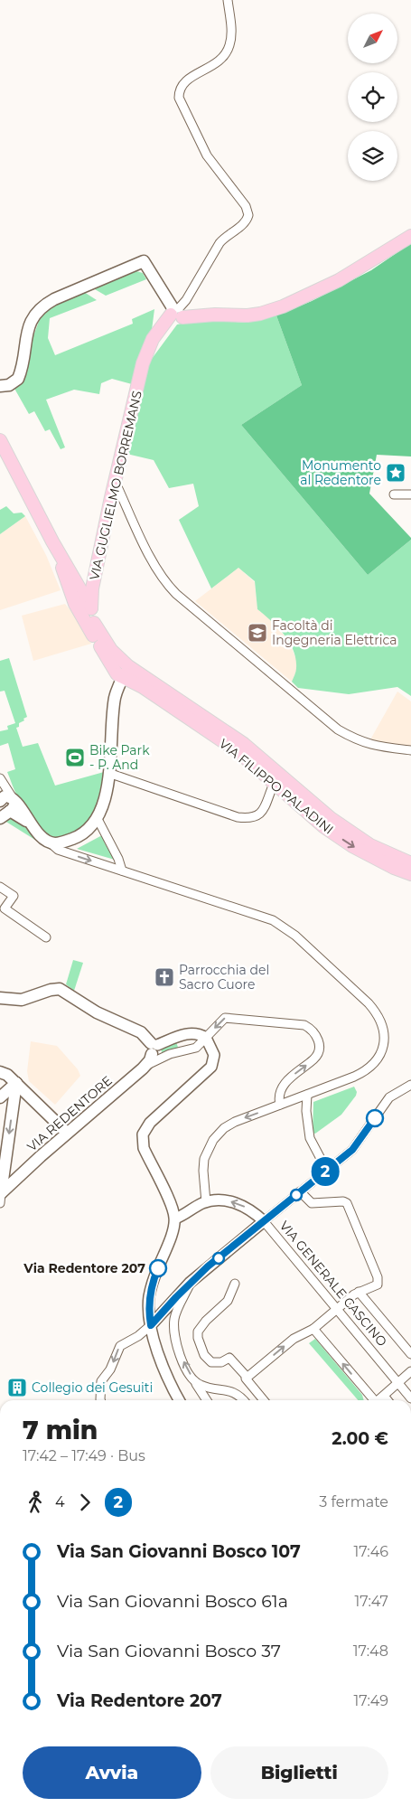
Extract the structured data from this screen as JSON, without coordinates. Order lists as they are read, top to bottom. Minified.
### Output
{"streets":{"main road":["VIA GUGLIELMO BORREMANS","VIA FILIPPO PALADINI","VIA REDENTORE"],"street":["VIA GENERALE CASCINO"]},"places":{"place":["Monumento al Redentore"],"school or university":["Facoltà di Ingegneria Elettrica"],"sports":["Bike Park - P. And"],"church":["Parrocchia del Sacro Cuore"],"other":["Via Redentore 207"],"building":["Collegio dei Gesuiti"]},"lines":["bus line 2"],"north":"top right","page":{"on_map":"2","heading":["7 min","17:42 – 17:49 · Bus","2.00 €"],"legs":["4","2","3 fermate"],"list":[{"name":"Via San Giovanni Bosco 107","value":"17:46"},{"name":"Via San Giovanni Bosco 61a","value":"17:47"},{"name":"Via San Giovanni Bosco 37","value":"17:48"},{"name":"Via Redentore 207","value":"17:49"}],"buttons":["Avvia","Biglietti"]}}
